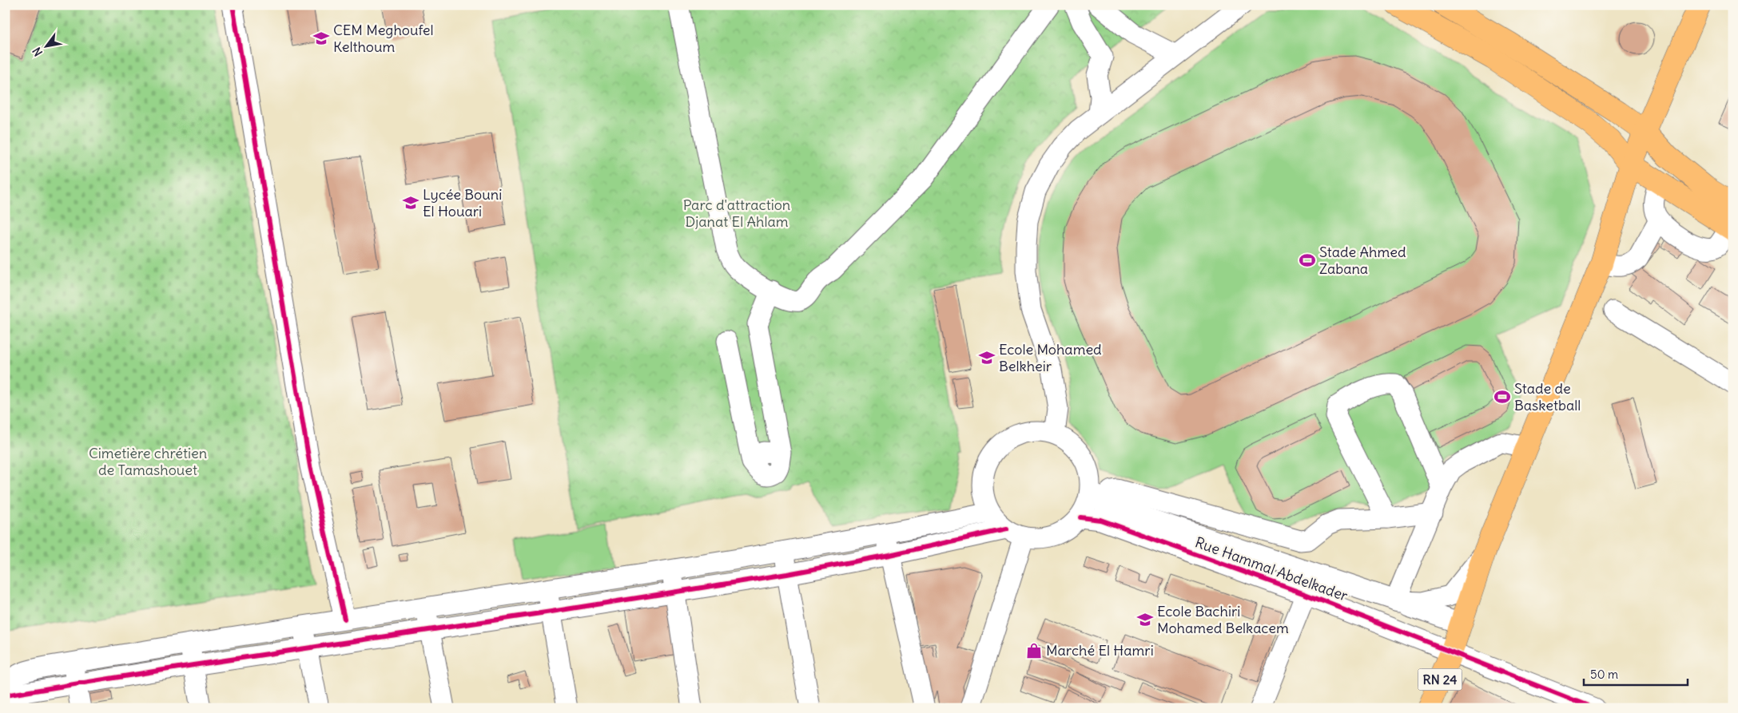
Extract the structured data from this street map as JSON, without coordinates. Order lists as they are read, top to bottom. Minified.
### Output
{"streets":{"main road":["RN 24"],"street":["Rue Hammal Abdelkader"]},"crossings":[["Rue Hammal Abdelkader","RN 24"]],"parks":["Parc d'attraction Djanat El Ahlam","Cimetière chrétien de Tamashouet"],"places":{"school or university":["CEM Meghoufel Kelthoum","Lycée Bouni El Houari","Ecole Mohamed Belkheir","Ecole Bachiri Mohamed Belkacem"],"sports":["Stade Ahmed Zabana","Stade de Basketball"],"shop":["Marché El Hamri"]},"scale_bar":"50 m","north":"bottom left"}
